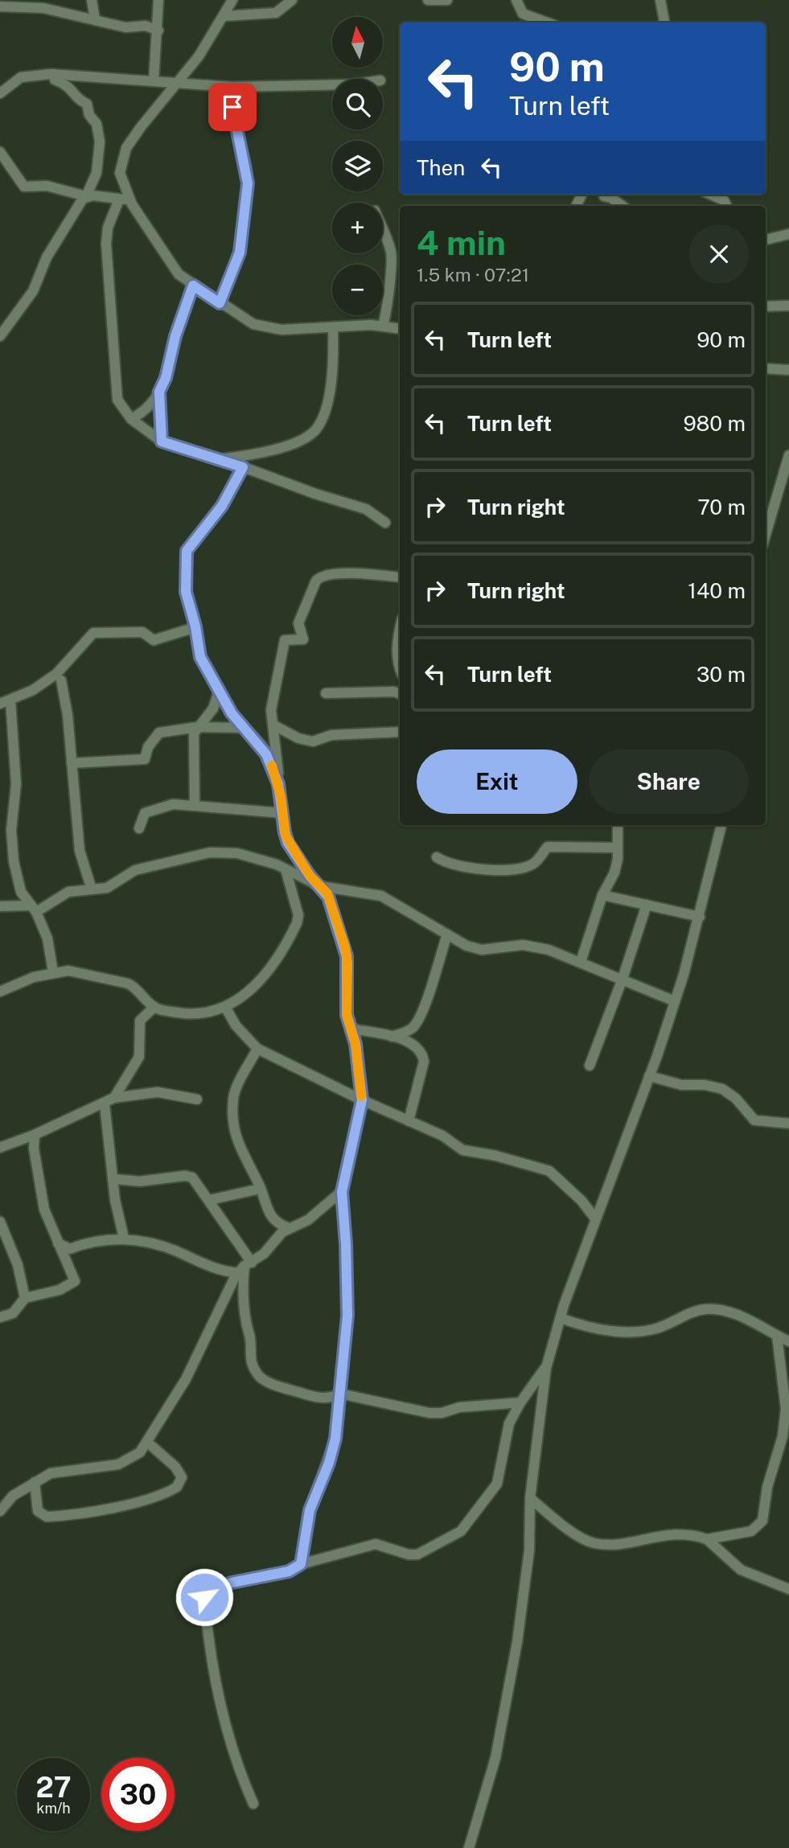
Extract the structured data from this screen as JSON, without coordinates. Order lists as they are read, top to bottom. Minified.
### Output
{"north":"top","page":{"map_buttons":["+","−"],"turn":["90 m","Turn left"],"then":"Then","heading":["4 min","1.5 km · 07:21"],"list":[{"name":"Turn left","value":"90 m"},{"name":"Turn left","value":"980 m"},{"name":"Turn right","value":"70 m"},{"name":"Turn right","value":"140 m"},{"name":"Turn left","value":"30 m"}],"buttons":["Exit","Share"],"speed":"27 km/h","limit":"30"}}
